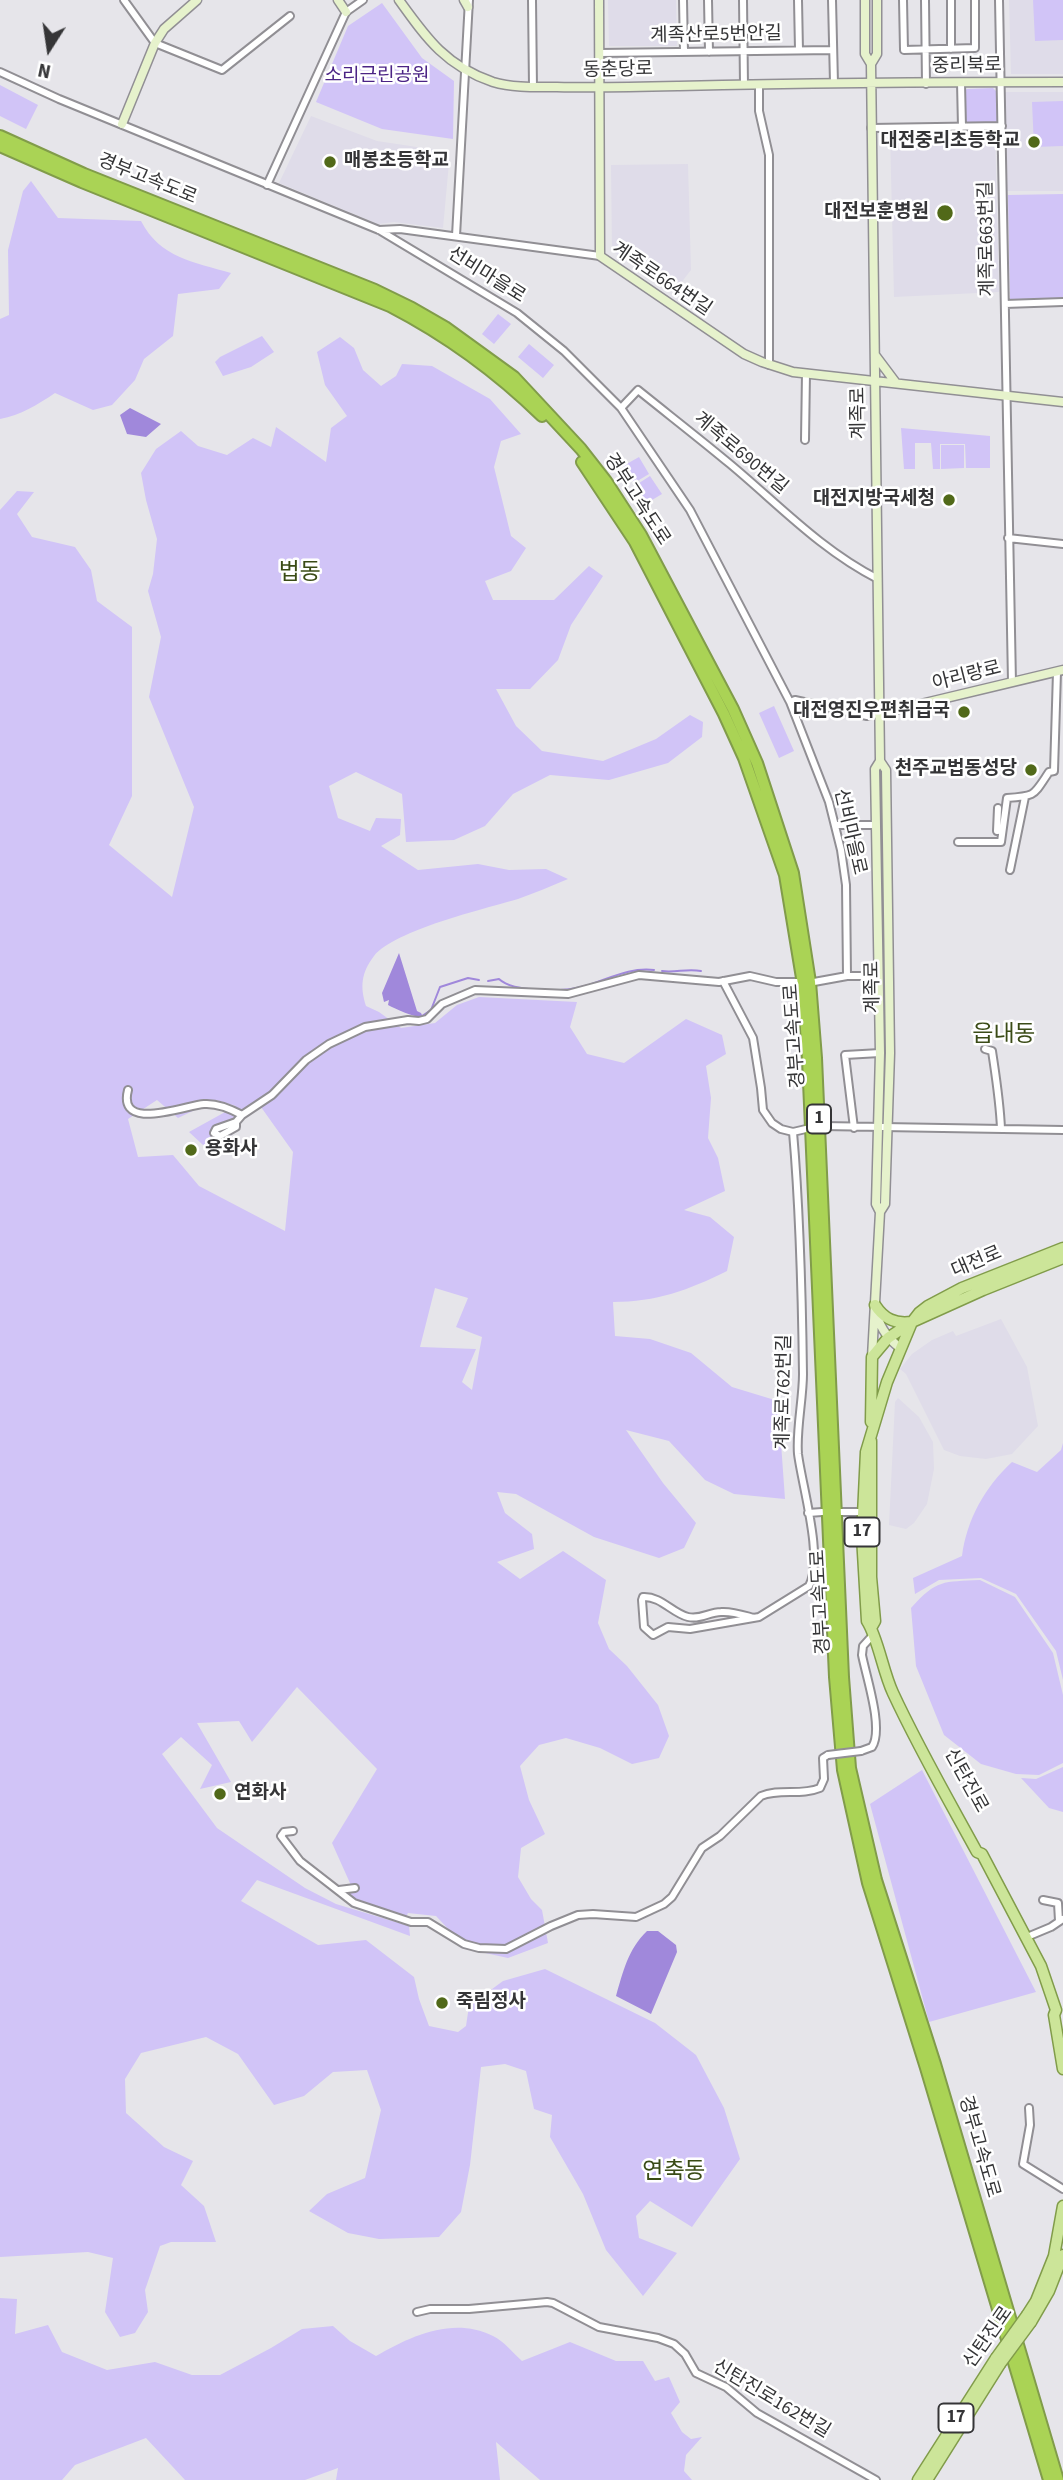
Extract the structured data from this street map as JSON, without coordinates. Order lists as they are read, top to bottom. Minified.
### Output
{"streets":{"highway":["경부고속도로","1"],"main road":["중리북로","동춘당로","계족로664번길","계족로","아리랑로","대전로","17","신탄진로"],"street":["계족산로5번안길","계족로663번길","선비마을로","계족로690번길","계족로762번길","신탄진로162번길"]},"crossings":[["중리북로","동춘당로"],["중리북로","계족로663번길"],["중리북로","계족로"],["동춘당로","계족로"],["계족로663번길","아리랑로"],["선비마을로","계족로664번길"],["선비마을로","계족로690번길"],["계족로664번길","계족로"],["계족로","계족로690번길"],["계족로","아리랑로"],["계족로","대전로"],["계족로","신탄진로"],["대전로","신탄진로"]],"districts":["법동","읍내동","연축동"],"parks":["소리근린공원"],"places":["대전중리초등학교","매봉초등학교","대전보훈병원","대전지방국세청","대전영진우편취급국","천주교법동성당","용화사","연화사","죽림정사"],"north":"bottom"}
